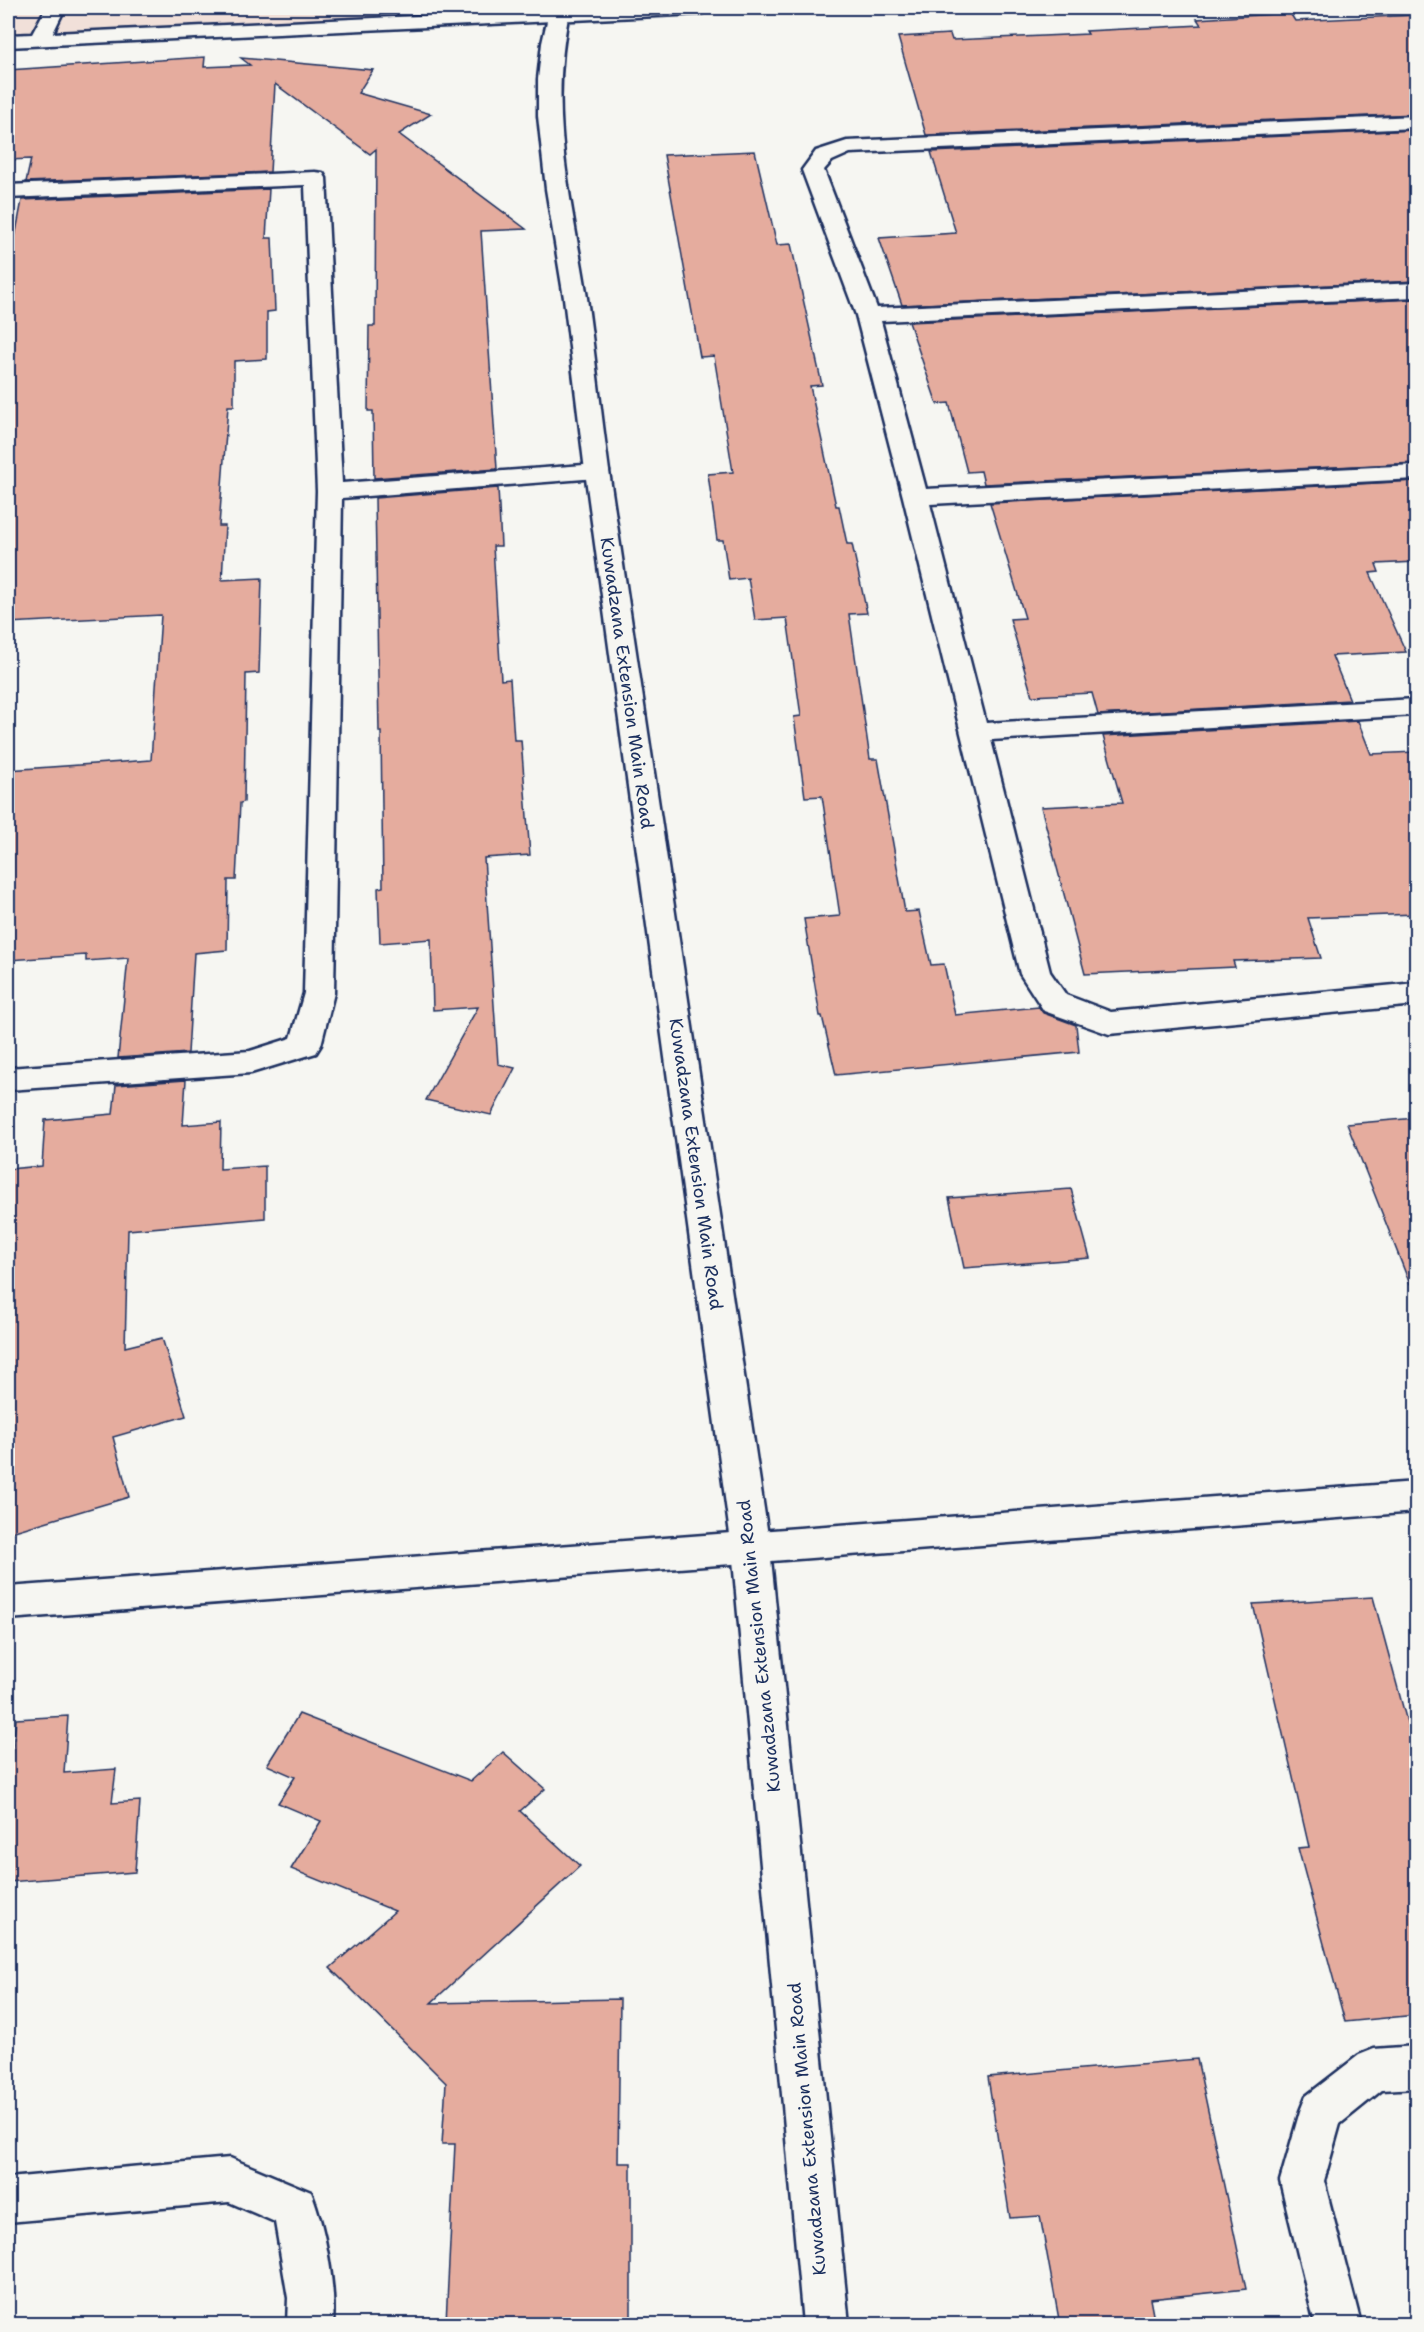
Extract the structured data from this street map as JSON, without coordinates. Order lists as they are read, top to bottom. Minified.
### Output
{"streets":{"street":["Kuwadzana Extension Main Road"]}}
